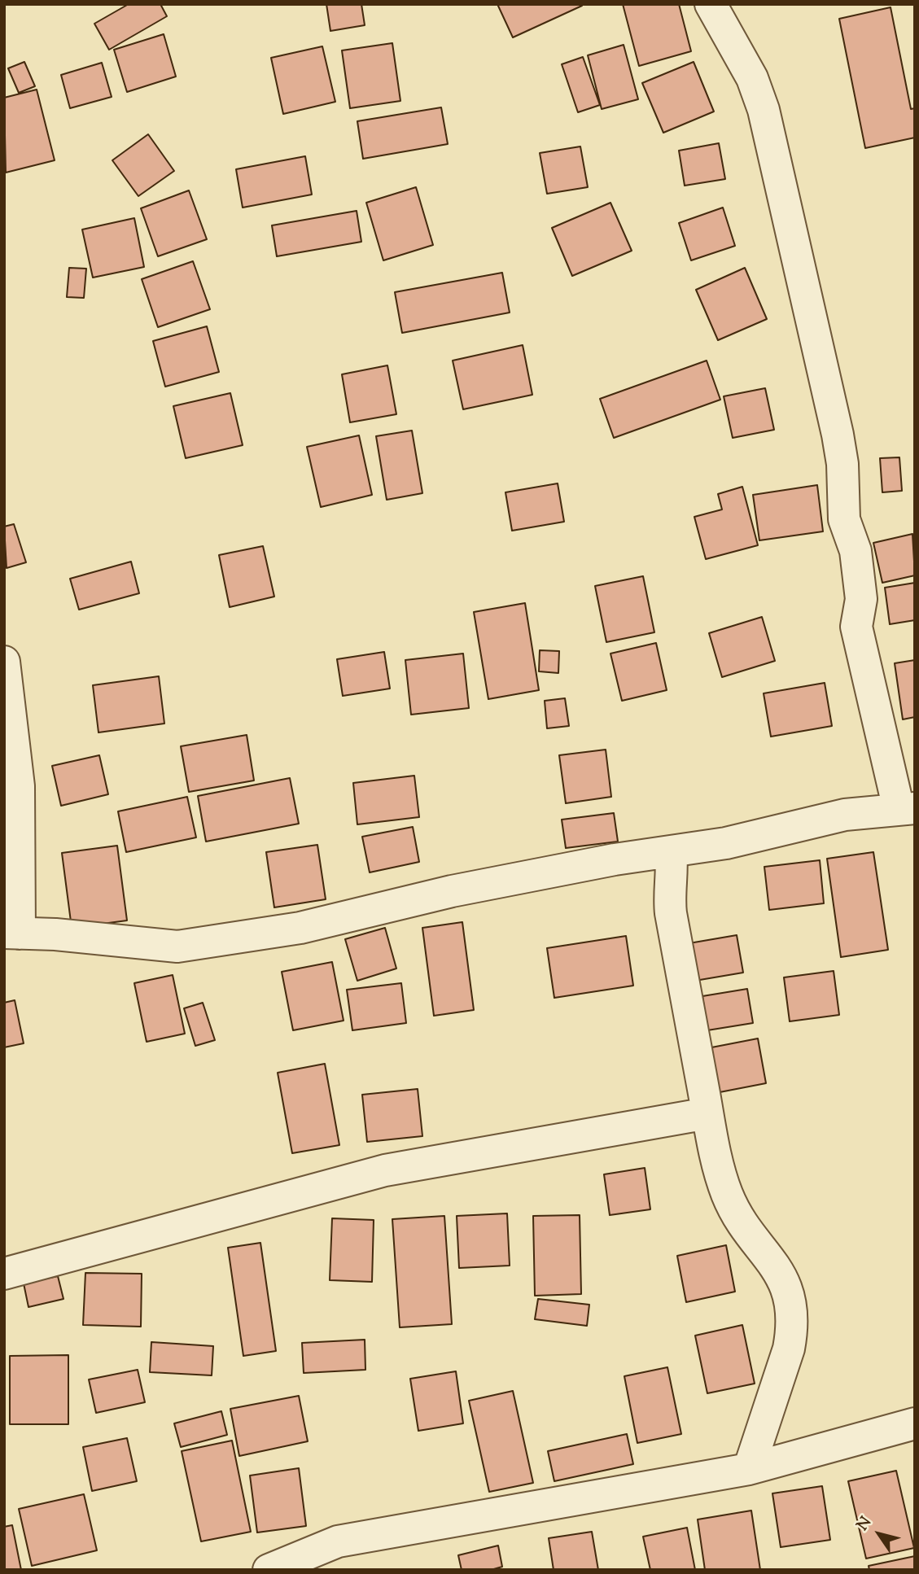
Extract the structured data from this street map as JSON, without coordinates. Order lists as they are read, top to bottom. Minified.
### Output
{"north":"top left"}
